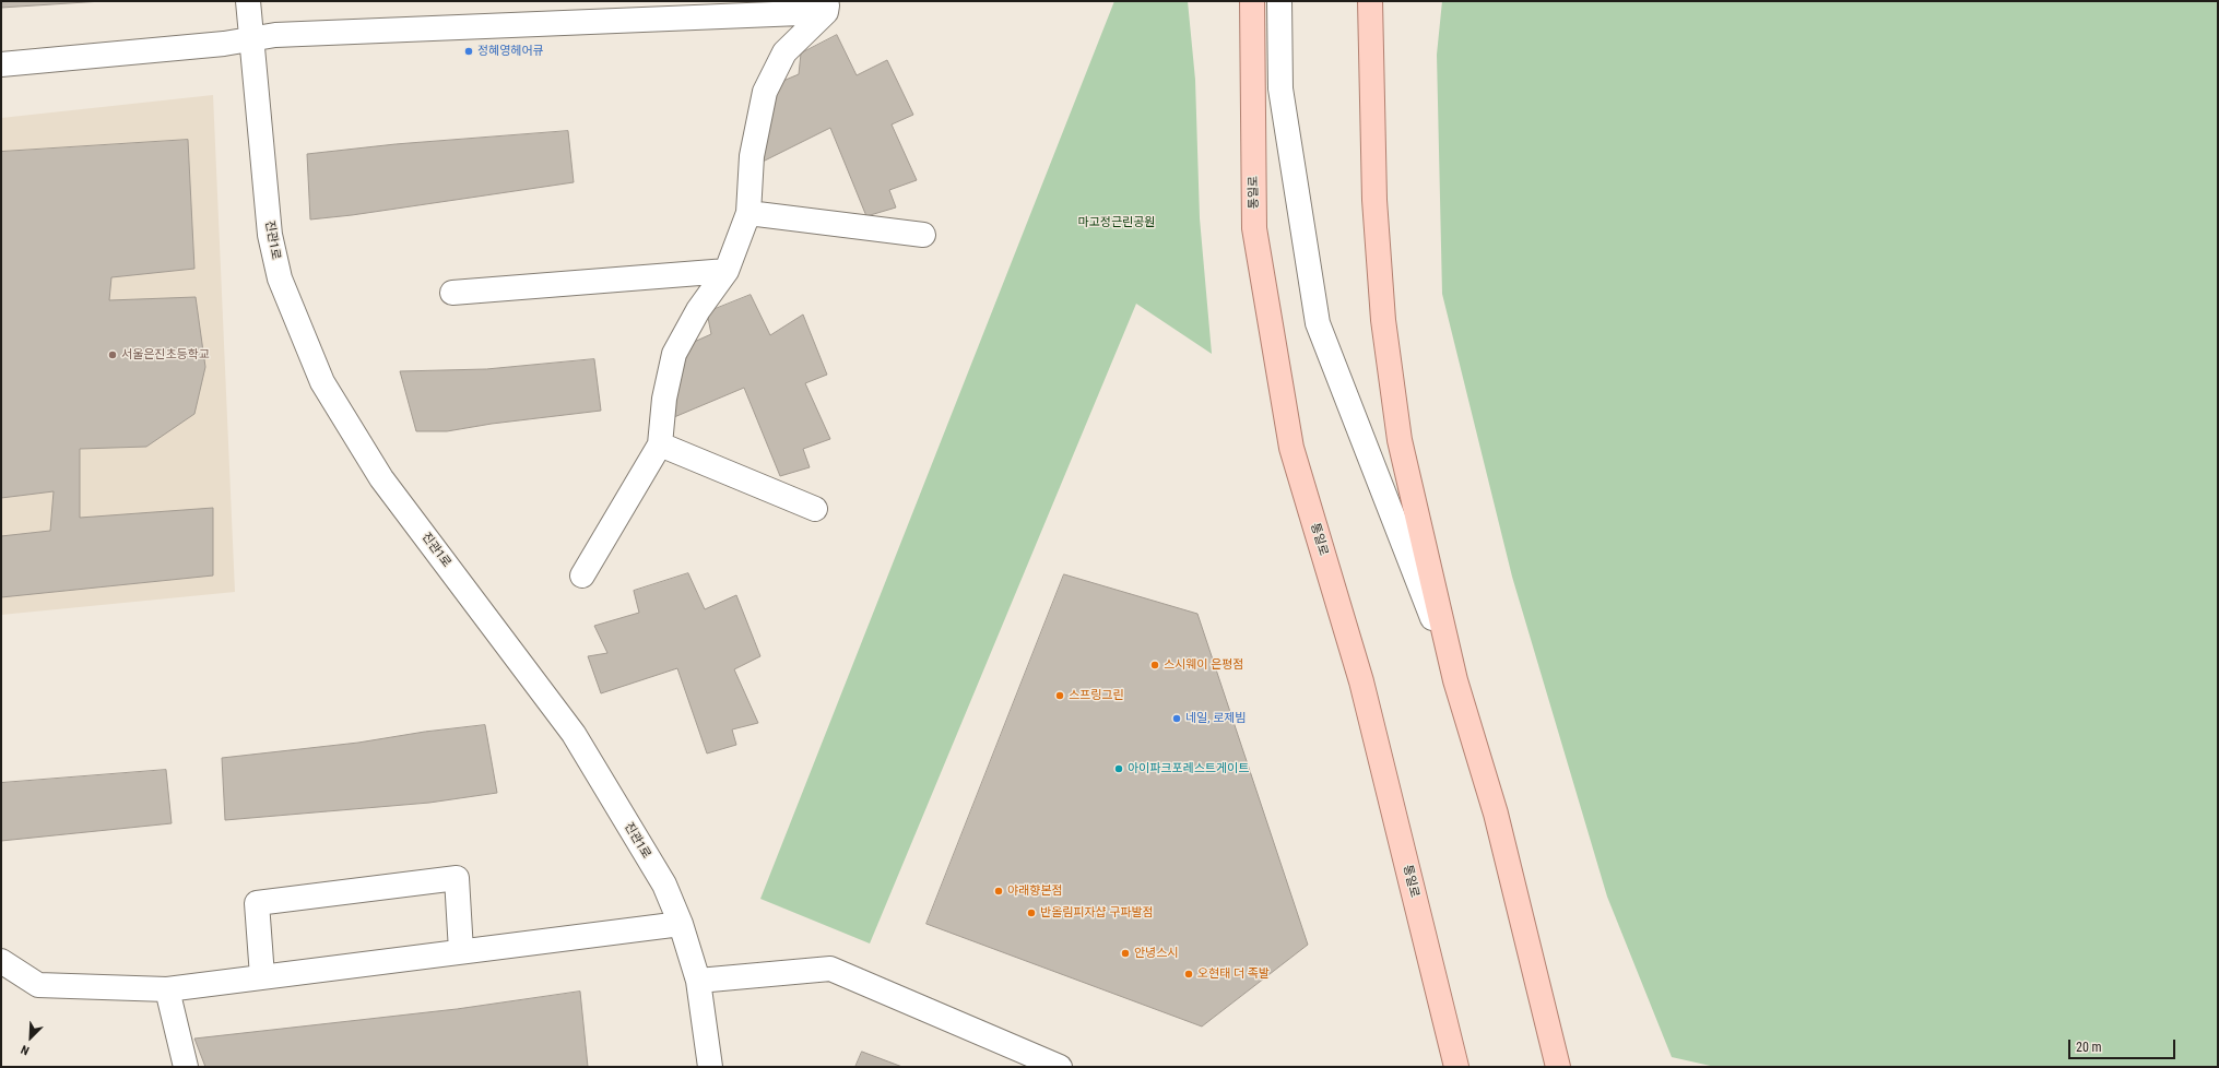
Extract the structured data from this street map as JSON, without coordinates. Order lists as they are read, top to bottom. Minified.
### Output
{"streets":{"main road":["통일로"],"street":["진관1로"]},"parks":["마고정근린공원"],"places":["정혜영헤어큐","서울은진초등학교","스시웨이 은평점","스프링그린","네일, 로제빔","아이파크포레스트게이트","야래향본점","반올림피자샵 구파발점","안녕스시","오현태 더 족발"],"scale_bar":"20 m","north":"bottom left"}
